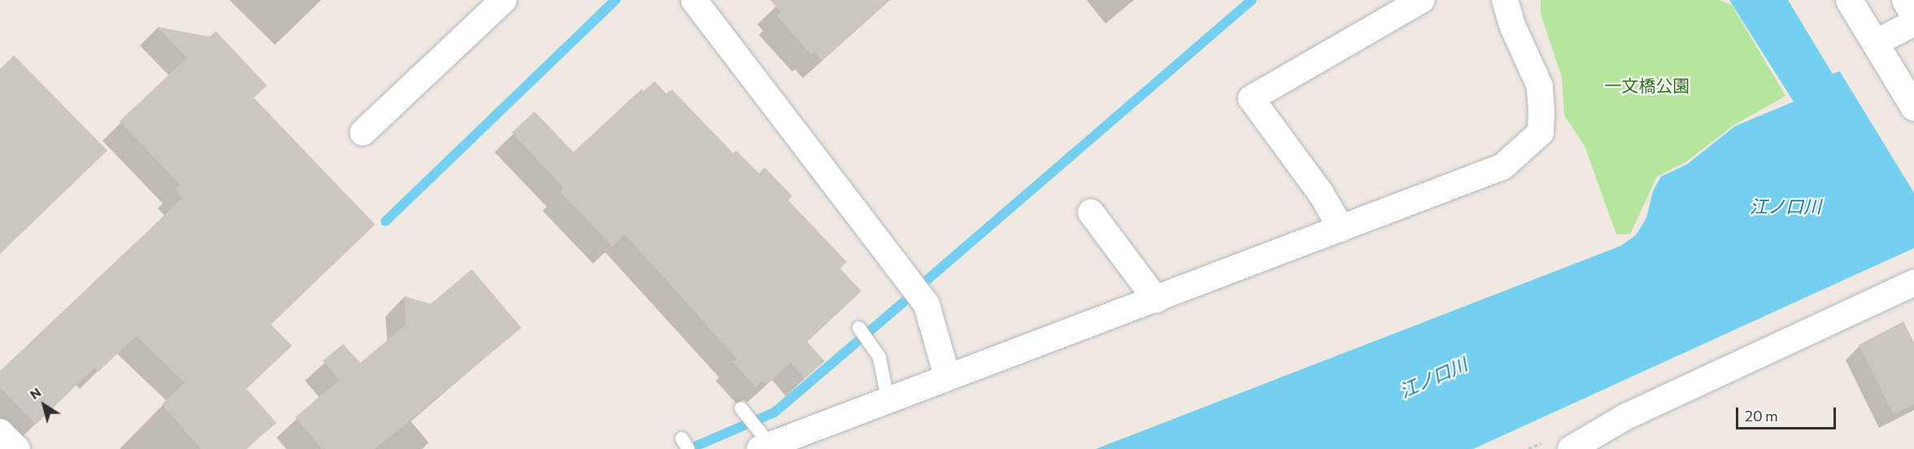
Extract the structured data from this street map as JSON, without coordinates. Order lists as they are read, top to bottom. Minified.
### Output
{"water":["江ノ口川"],"parks":["一文橋公園"],"scale_bar":"20 m","north":"top left"}
